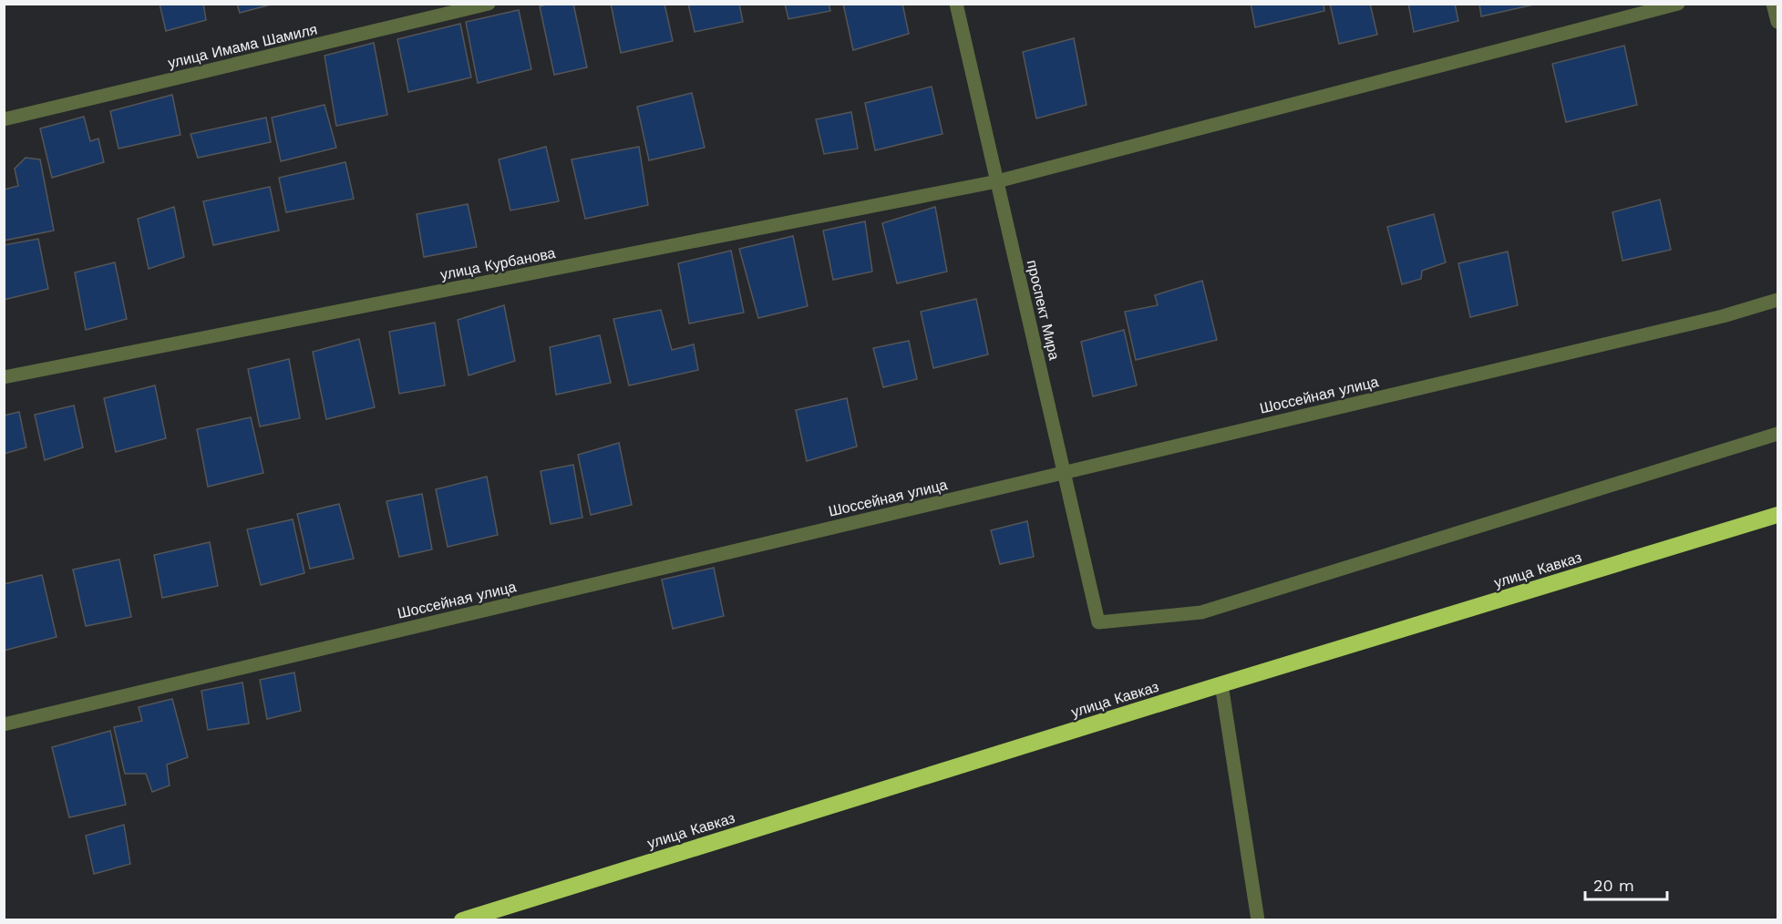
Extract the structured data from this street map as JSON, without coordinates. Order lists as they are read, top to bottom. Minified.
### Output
{"streets":{"highway":["улица Кавказ"],"street":["улица Имама Шамиля","улица Курбанова","проспект Мира","Шоссейная улица"]},"crossings":[["улица Курбанова","проспект Мира"],["проспект Мира","Шоссейная улица"]],"scale_bar":"20 m"}
